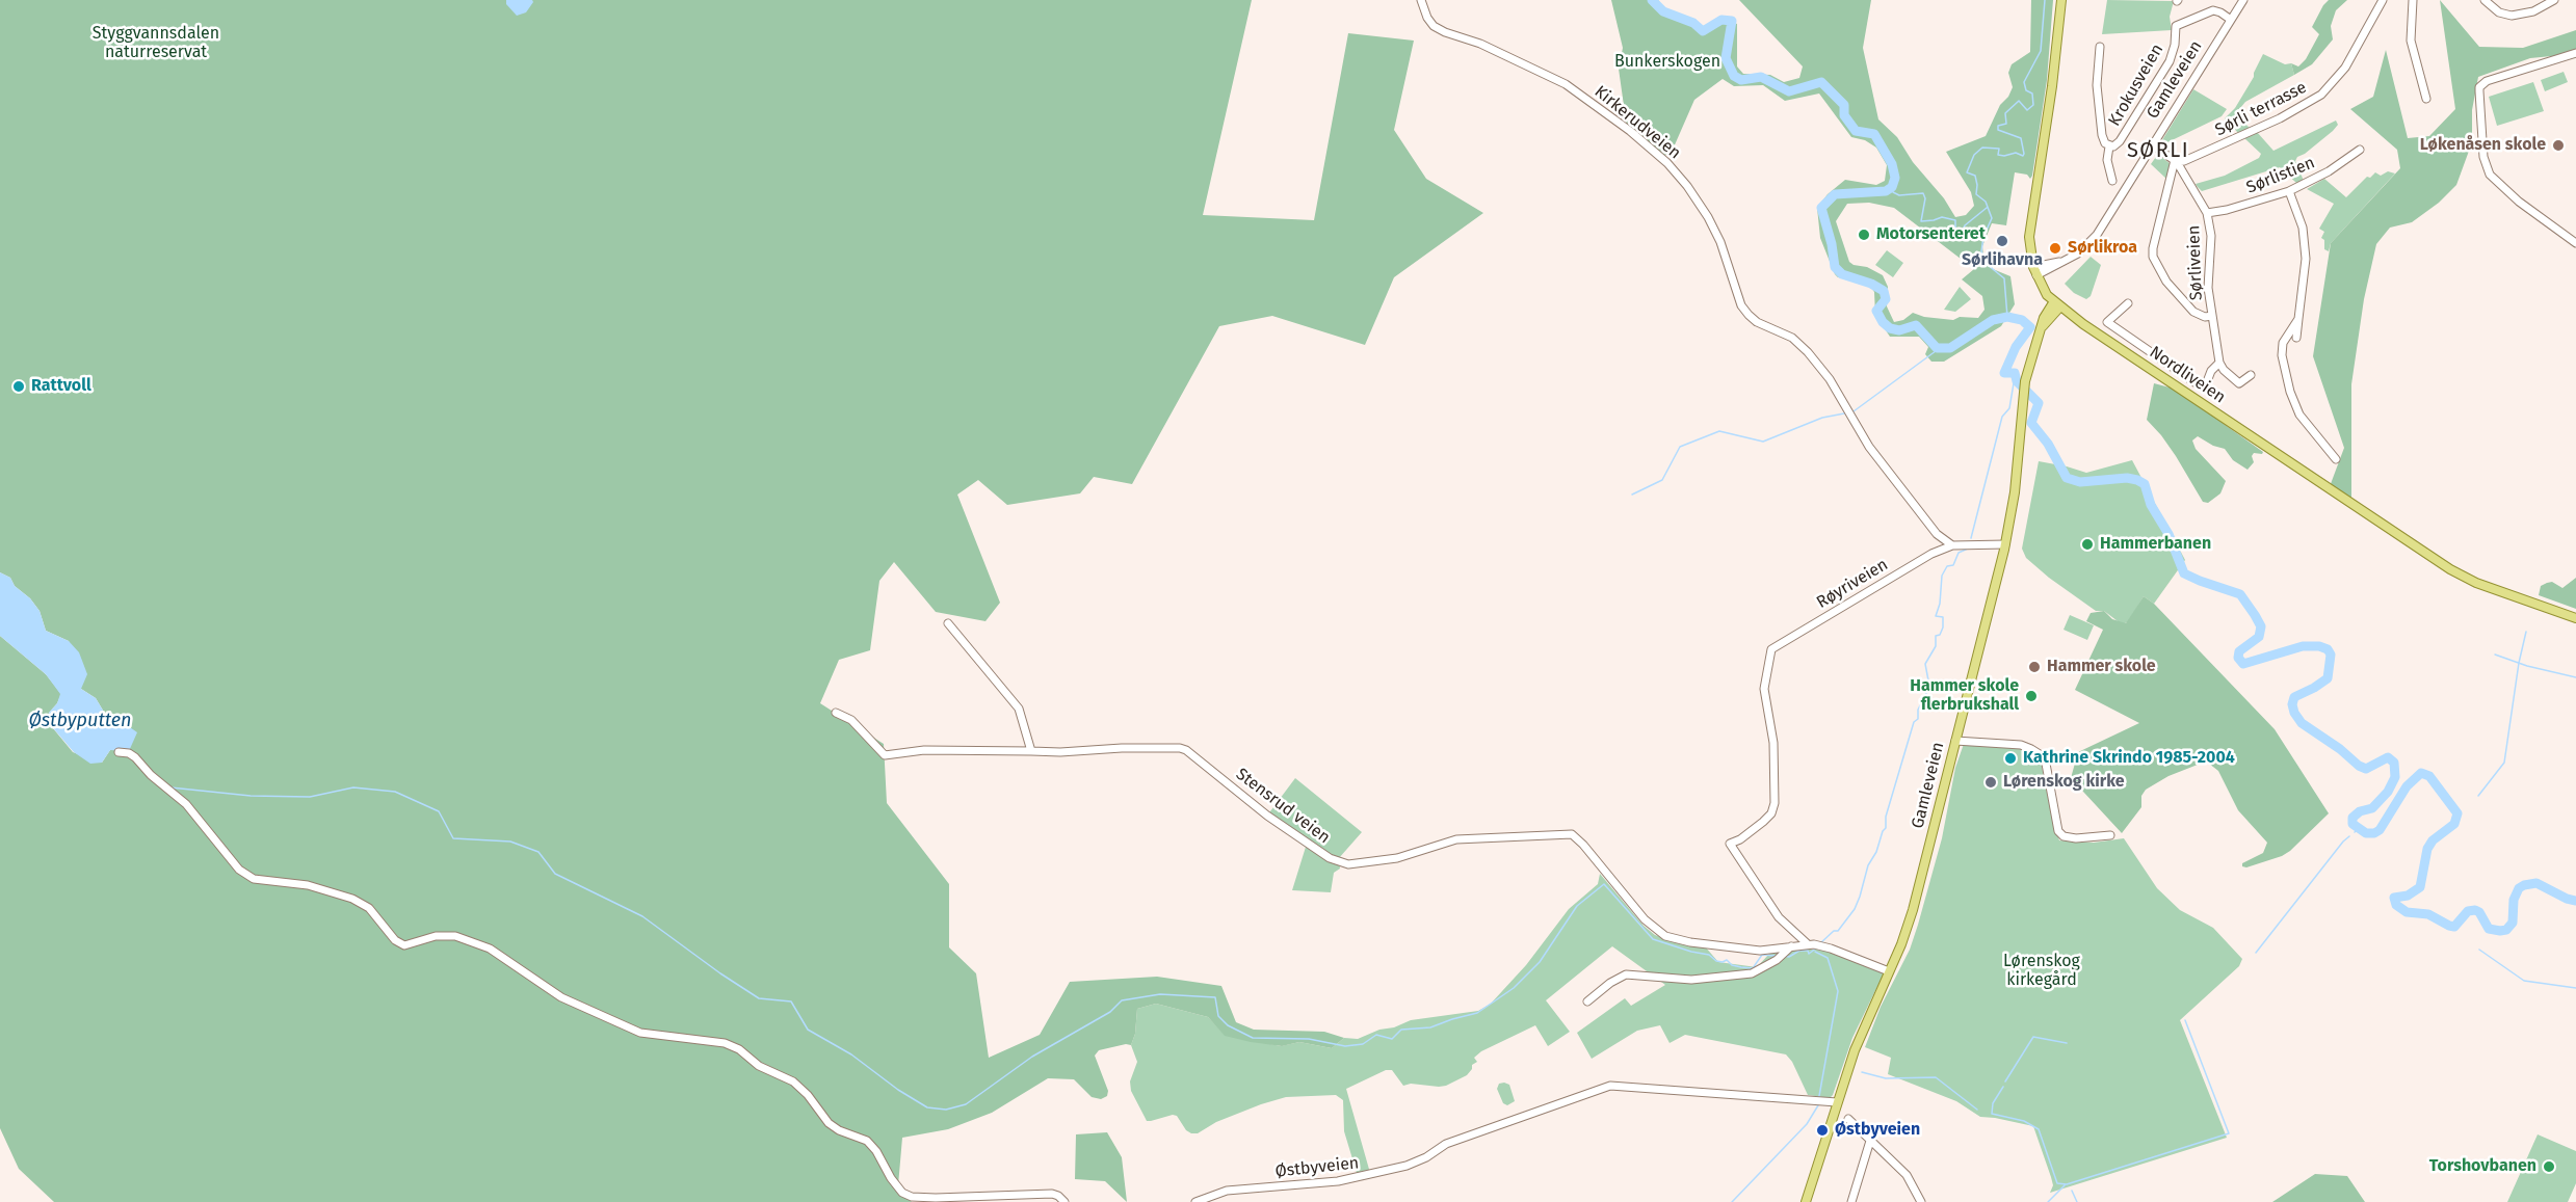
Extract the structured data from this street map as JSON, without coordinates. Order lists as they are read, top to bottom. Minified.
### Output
{"streets":{"main road":["Gamleveien","Nordliveien"],"street":["Krokusveien","Sørli terrasse","Kirkerudveien","Sørlistien","Sørliveien","Røyriveien","Stensrud veien","Østbyveien"]},"crossings":[["Gamleveien","Krokusveien"],["Gamleveien","Sørliveien"],["Gamleveien","Nordliveien"],["Gamleveien","Stensrud veien"],["Gamleveien","Østbyveien"],["Sørli terrasse","Sørliveien"],["Kirkerudveien","Røyriveien"],["Sørlistien","Sørliveien"],["Røyriveien","Stensrud veien"]],"districts":["SØRLI"],"water":["Østbyputten"],"parks":["Styggvannsdalen naturreservat","Bunkerskogen","Lørenskog kirkegård"],"places":["Løkenåsen skole","Motorsenteret","Sørlihavna","Sørlikroa","Rattvoll","Hammerbanen","Hammer skole","Hammer skole flerbrukshall","Kathrine Skrindo 1985-2004","Lørenskog kirke","Østbyveien","Torshovbanen"]}
